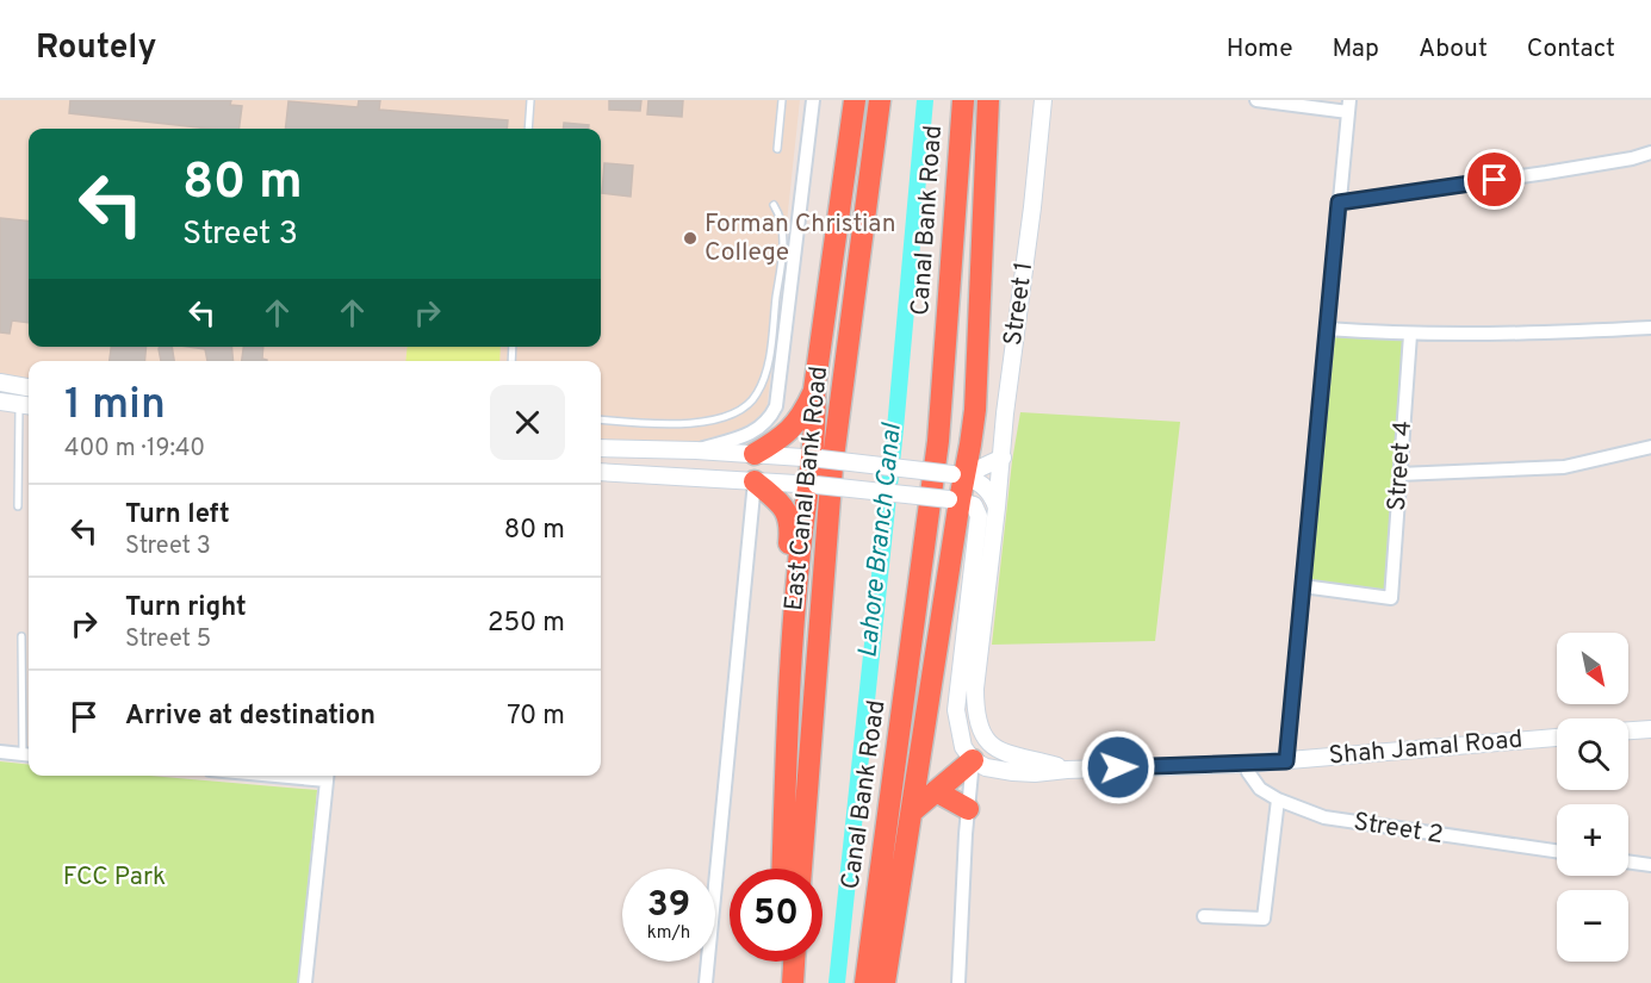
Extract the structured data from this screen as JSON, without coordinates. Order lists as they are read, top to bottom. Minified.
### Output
{"streets":{"highway":["Canal Bank Road","East Canal Bank Road"],"main road":["Street 1","Shah Jamal Road"],"street":["Street 4","Street 2"]},"crossings":[["Street 1","Shah Jamal Road"],["Shah Jamal Road","Street 2"]],"water":["Lahore Branch Canal"],"parks":["FCC Park"],"places":["Forman Christian College"],"north":"bottom right","page":{"header":"Routely","nav":["Home","Map","About","Contact"],"turn":["80 m","Street 3"],"heading":["1 min","400 m · 19:40"],"list":[{"name":"Turn left","note":"Street 3","value":"80 m"},{"name":"Turn right","note":"Street 5","value":"250 m"},{"name":"Arrive at destination","value":"70 m"}],"map_buttons":["+","−"],"speed":"39 km/h","limit":"50"}}
